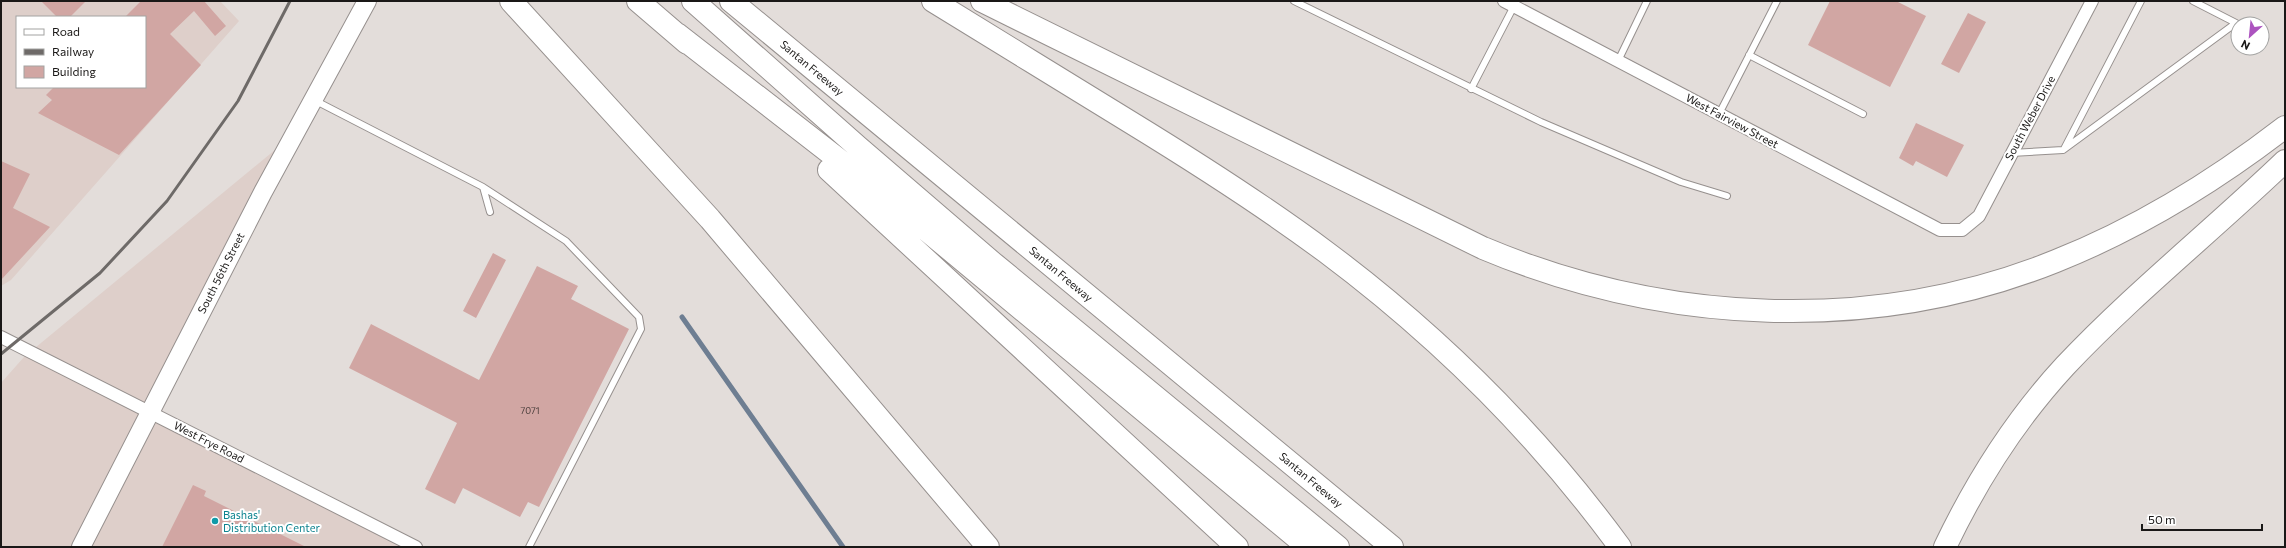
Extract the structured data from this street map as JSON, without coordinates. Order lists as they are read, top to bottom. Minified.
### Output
{"streets":{"highway":["Santan Freeway"],"main road":["South 56th Street"],"street":["South Weber Drive","West Fairview Street","West Frye Road"]},"crossings":[["South Weber Drive","West Fairview Street"],["South 56th Street","West Frye Road"]],"places":["Bashas' Distribution Center"],"house_numbers":["7071"],"legend":["Road","Railway","Building"],"scale_bar":"50 m","north":"bottom left"}
